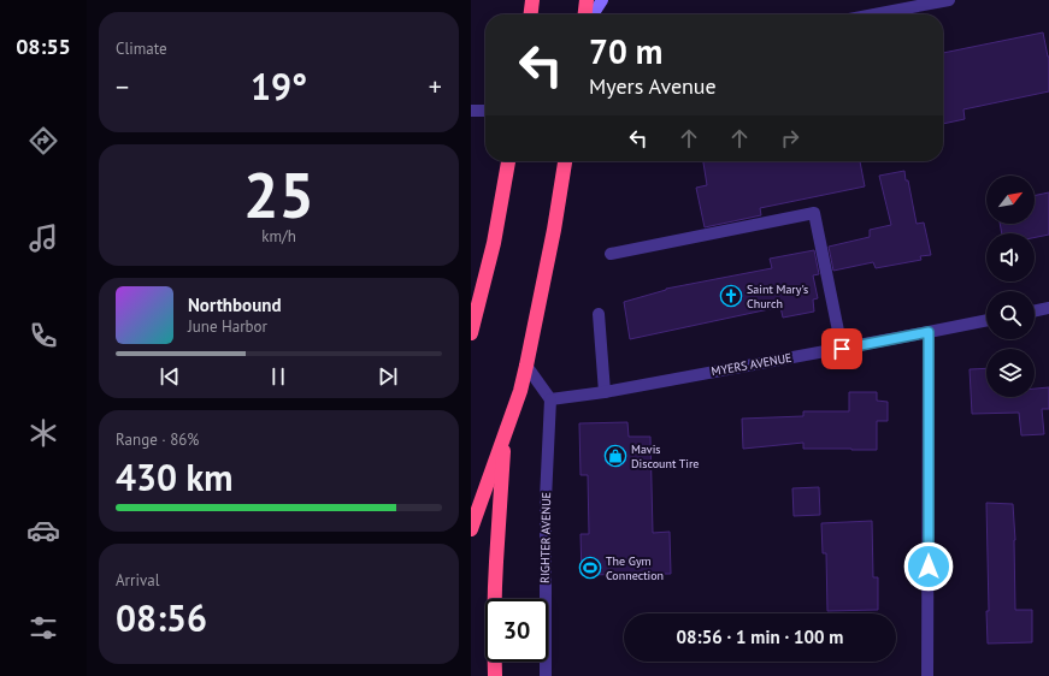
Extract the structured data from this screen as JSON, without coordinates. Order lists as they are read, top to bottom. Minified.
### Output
{"streets":{"street":["MYERS AVENUE","RIGHTER AVENUE"]},"crossings":[["MYERS AVENUE","RIGHTER AVENUE"]],"places":{"church":["Saint Mary's Church"],"shop":["Mavis Discount Tire"],"sports":["The Gym Connection"]},"north":"top right","page":{"tabs":"08:55","tile":["Climate",["25","km/h"],["Range · 86%","430 km"],["Arrival","08:56"]],"turn":["70 m","Myers Avenue"],"heat":["−","19°","+"],"song":["Northbound","June Harbor"],"limit":"30","trip":"08:56 · 1 min · 100 m"}}
